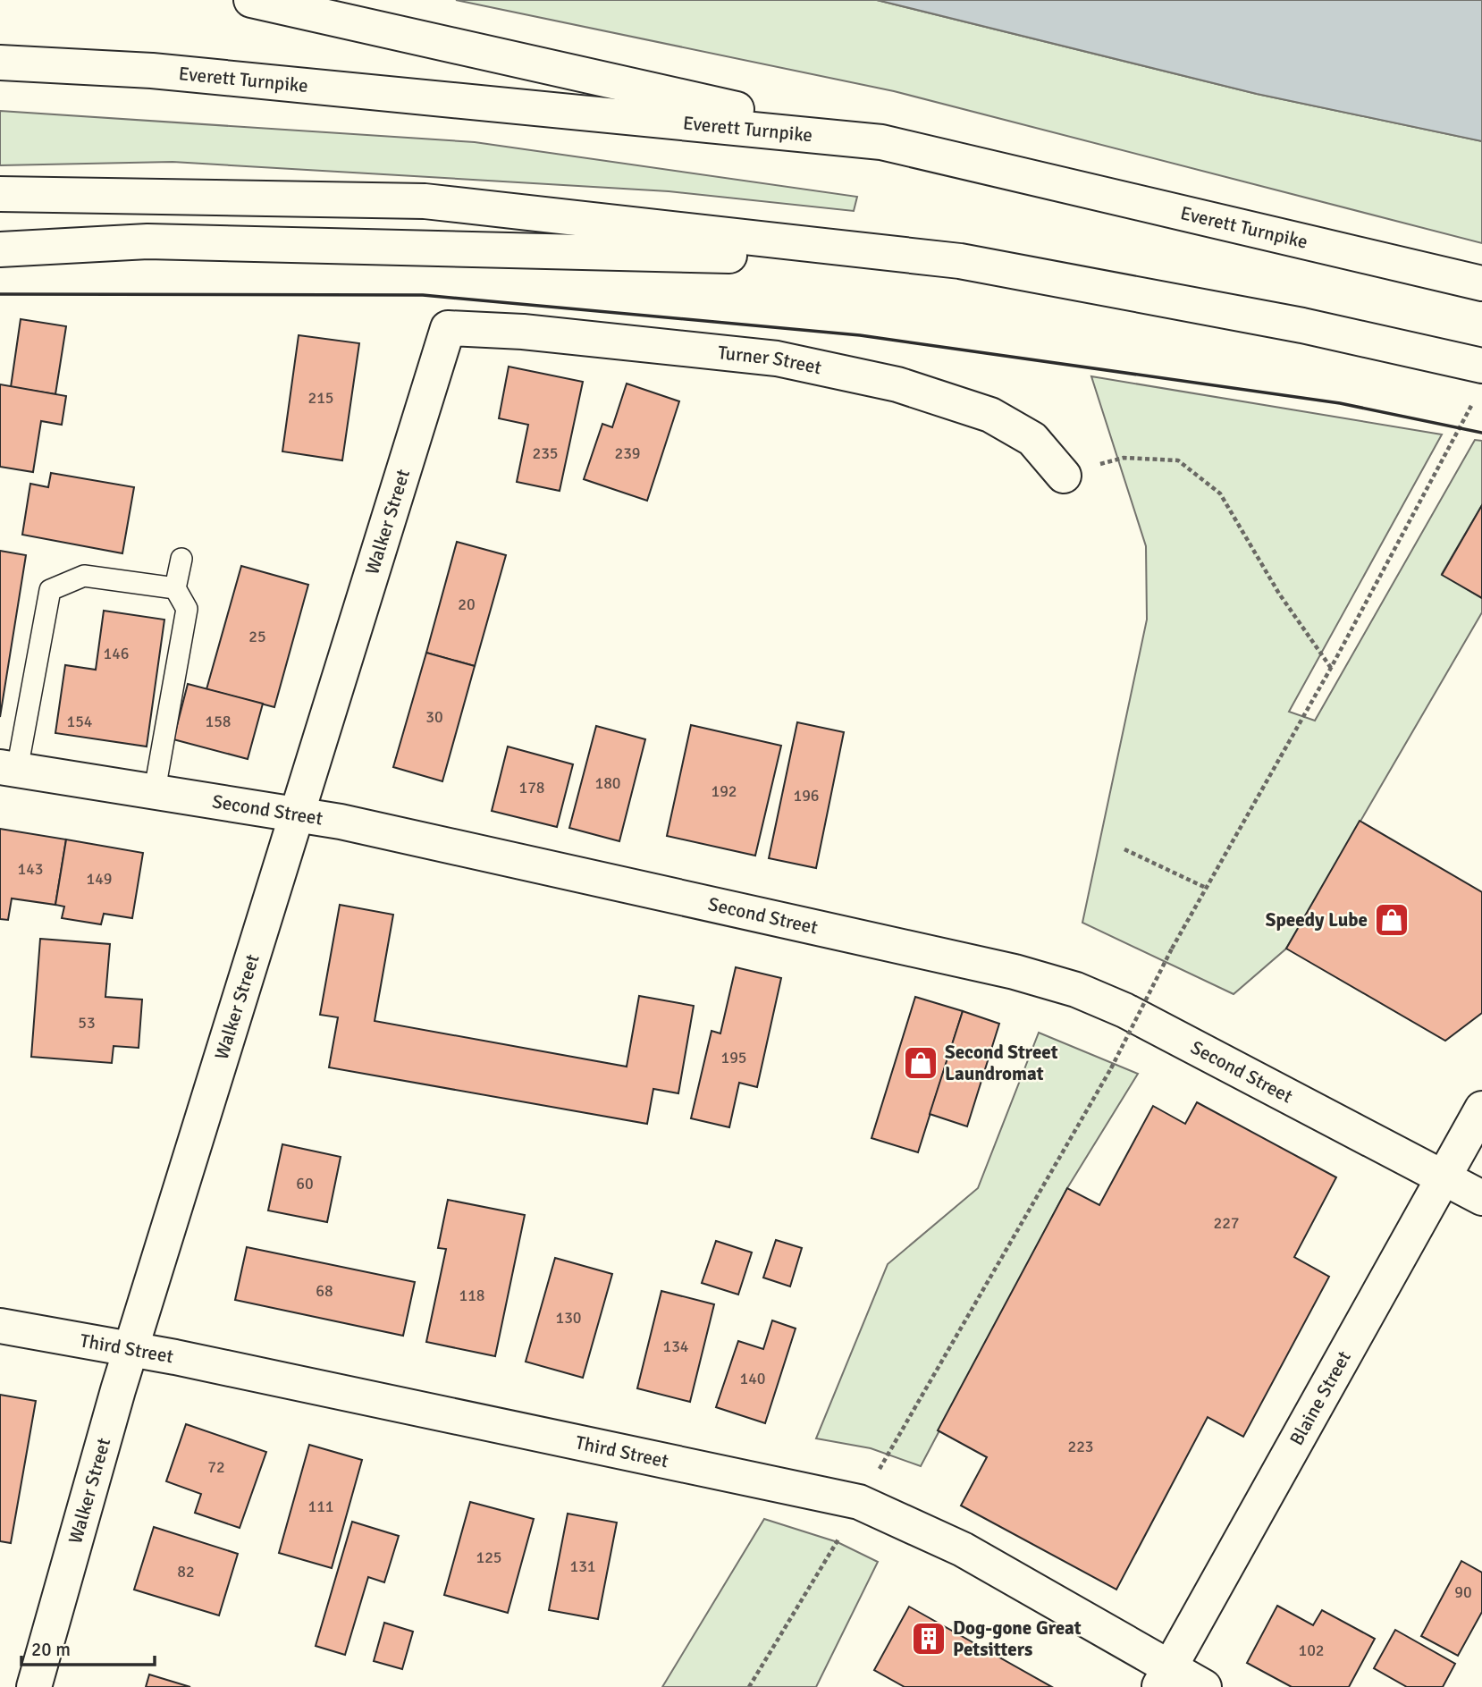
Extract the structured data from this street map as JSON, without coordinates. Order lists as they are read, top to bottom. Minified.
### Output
{"streets":{"main road":["Everett Turnpike","Turner Street","Walker Street","Second Street","Third Street","Blaine Street"]},"crossings":[["Turner Street","Walker Street"],["Walker Street","Second Street"],["Walker Street","Third Street"],["Second Street","Blaine Street"],["Third Street","Blaine Street"]],"places":{"shop":["Speedy Lube","Second Street Laundromat"],"building":["Dog-gone Great Petsitters"]},"house_numbers":["215","235","239","20","25","146","30","154","158","180","178","192","196","143","149","53","195","60","227","68","118","130","134","140","223","72","111","125","131","82","90","102"],"scale_bar":"20 m"}
